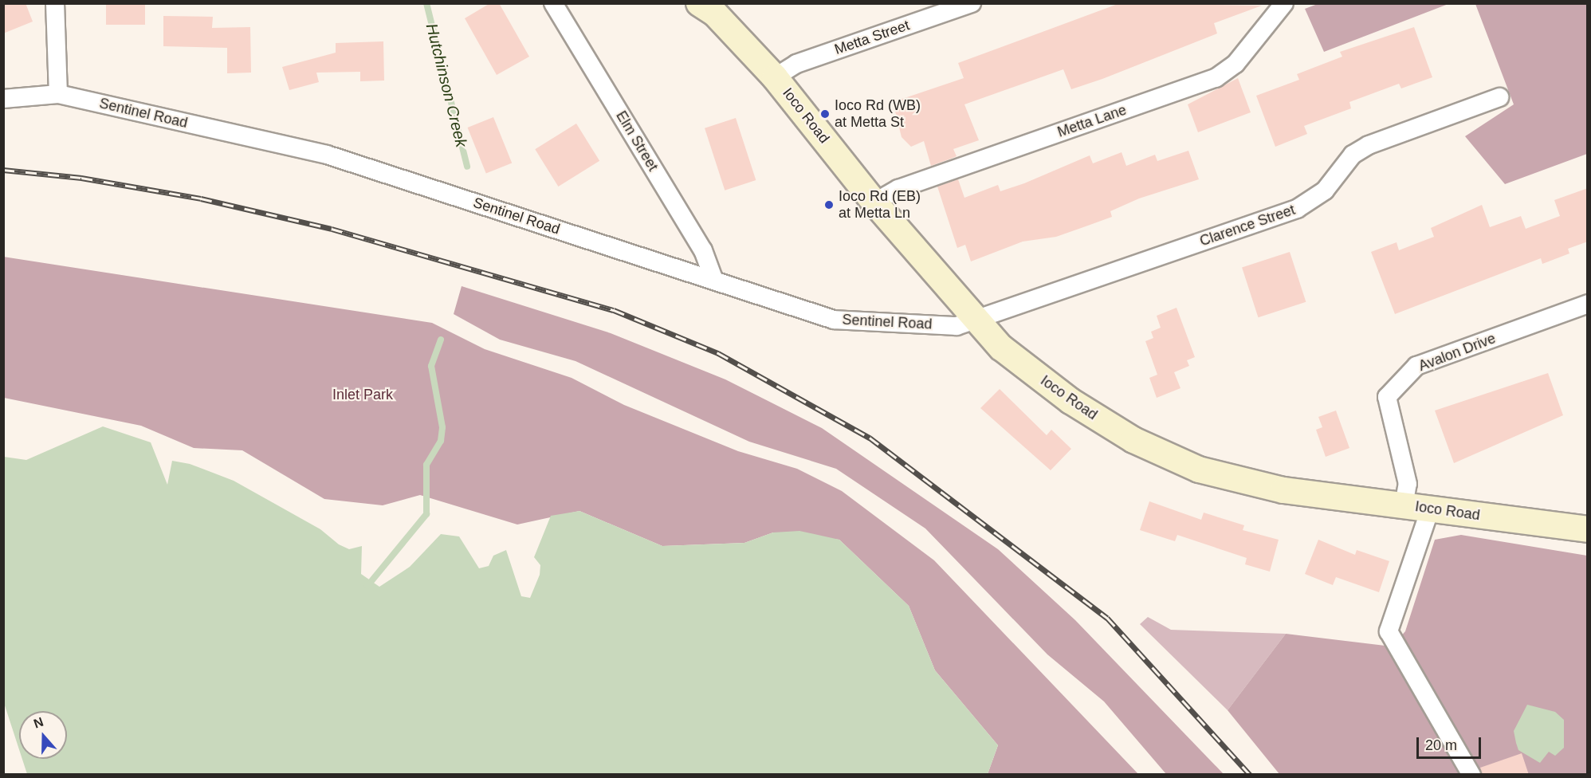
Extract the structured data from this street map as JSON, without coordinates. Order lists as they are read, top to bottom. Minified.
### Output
{"streets":{"main road":["Ioco Road"],"street":["Metta Street","Sentinel Road","Metta Lane","Elm Street","Clarence Street","Avalon Drive"]},"crossings":[["Metta Street","Ioco Road"],["Sentinel Road","Ioco Road"],["Sentinel Road","Elm Street"],["Sentinel Road","Clarence Street"],["Ioco Road","Metta Lane"],["Ioco Road","Clarence Street"],["Ioco Road","Avalon Drive"]],"water":["Hutchinson Creek"],"parks":["Inlet Park"],"places":["Ioco Rd (WB) at Metta St","Ioco Rd (EB) at Metta Ln"],"scale_bar":"20 m","north":"top"}
